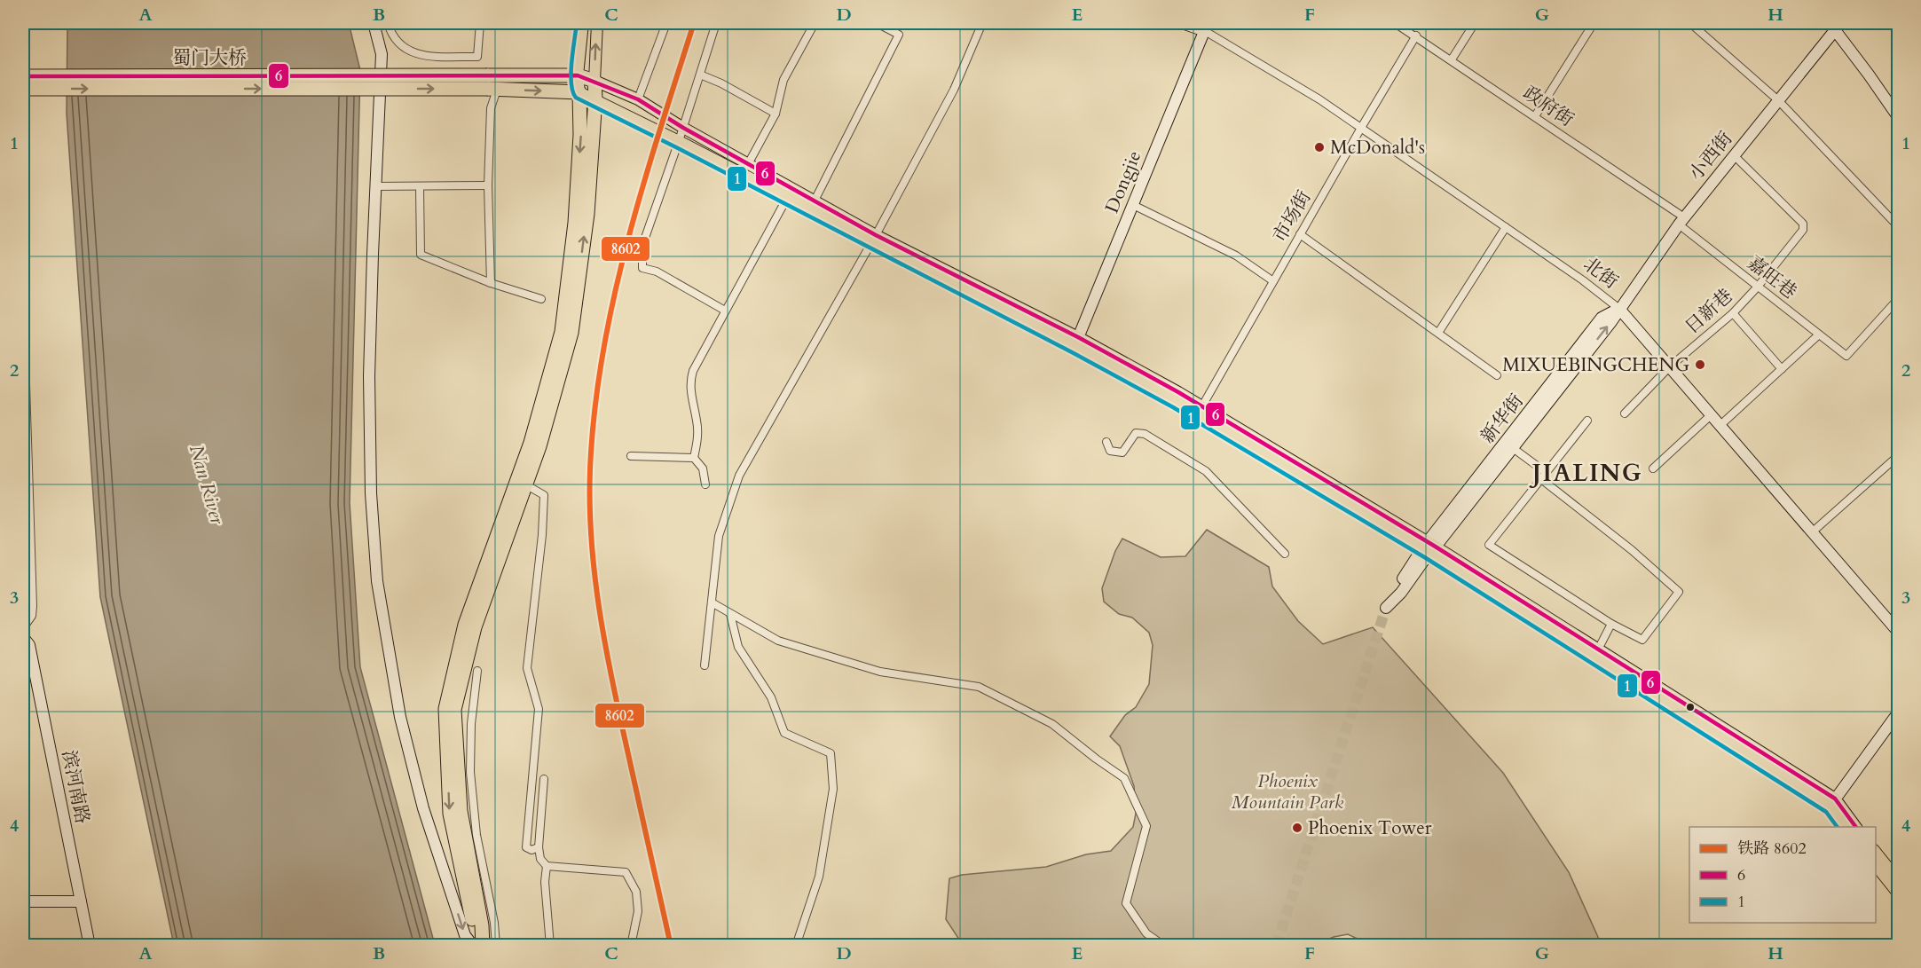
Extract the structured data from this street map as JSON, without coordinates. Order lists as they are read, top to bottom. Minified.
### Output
{"streets":{"highway":["蜀门大桥"],"street":["政府街","小西街","Dongjie","市场街","北街","嘉旺巷","日新巷","新华街","滨河南路"]},"crossings":[["政府街","小西街"],["政府街","市场街"],["政府街","嘉旺巷"],["小西街","北街"],["小西街","嘉旺巷"],["小西街","日新巷"],["小西街","新华街"],["Dongjie","北街"],["市场街","北街"],["北街","日新巷"],["北街","新华街"],["嘉旺巷","日新巷"]],"districts":["JIALING"],"water":["Nan River"],"parks":["Phoenix Mountain Park"],"places":["McDonald's","MIXUEBINGCHENG","Phoenix Tower"],"lines":["rail line 8602","transit line 1","transit line 6"],"legend":["铁路 8602","6","1"],"grid":{"columns":["A","B","C","D","E","F","G","H"],"rows":["1","2","3","4"]}}
